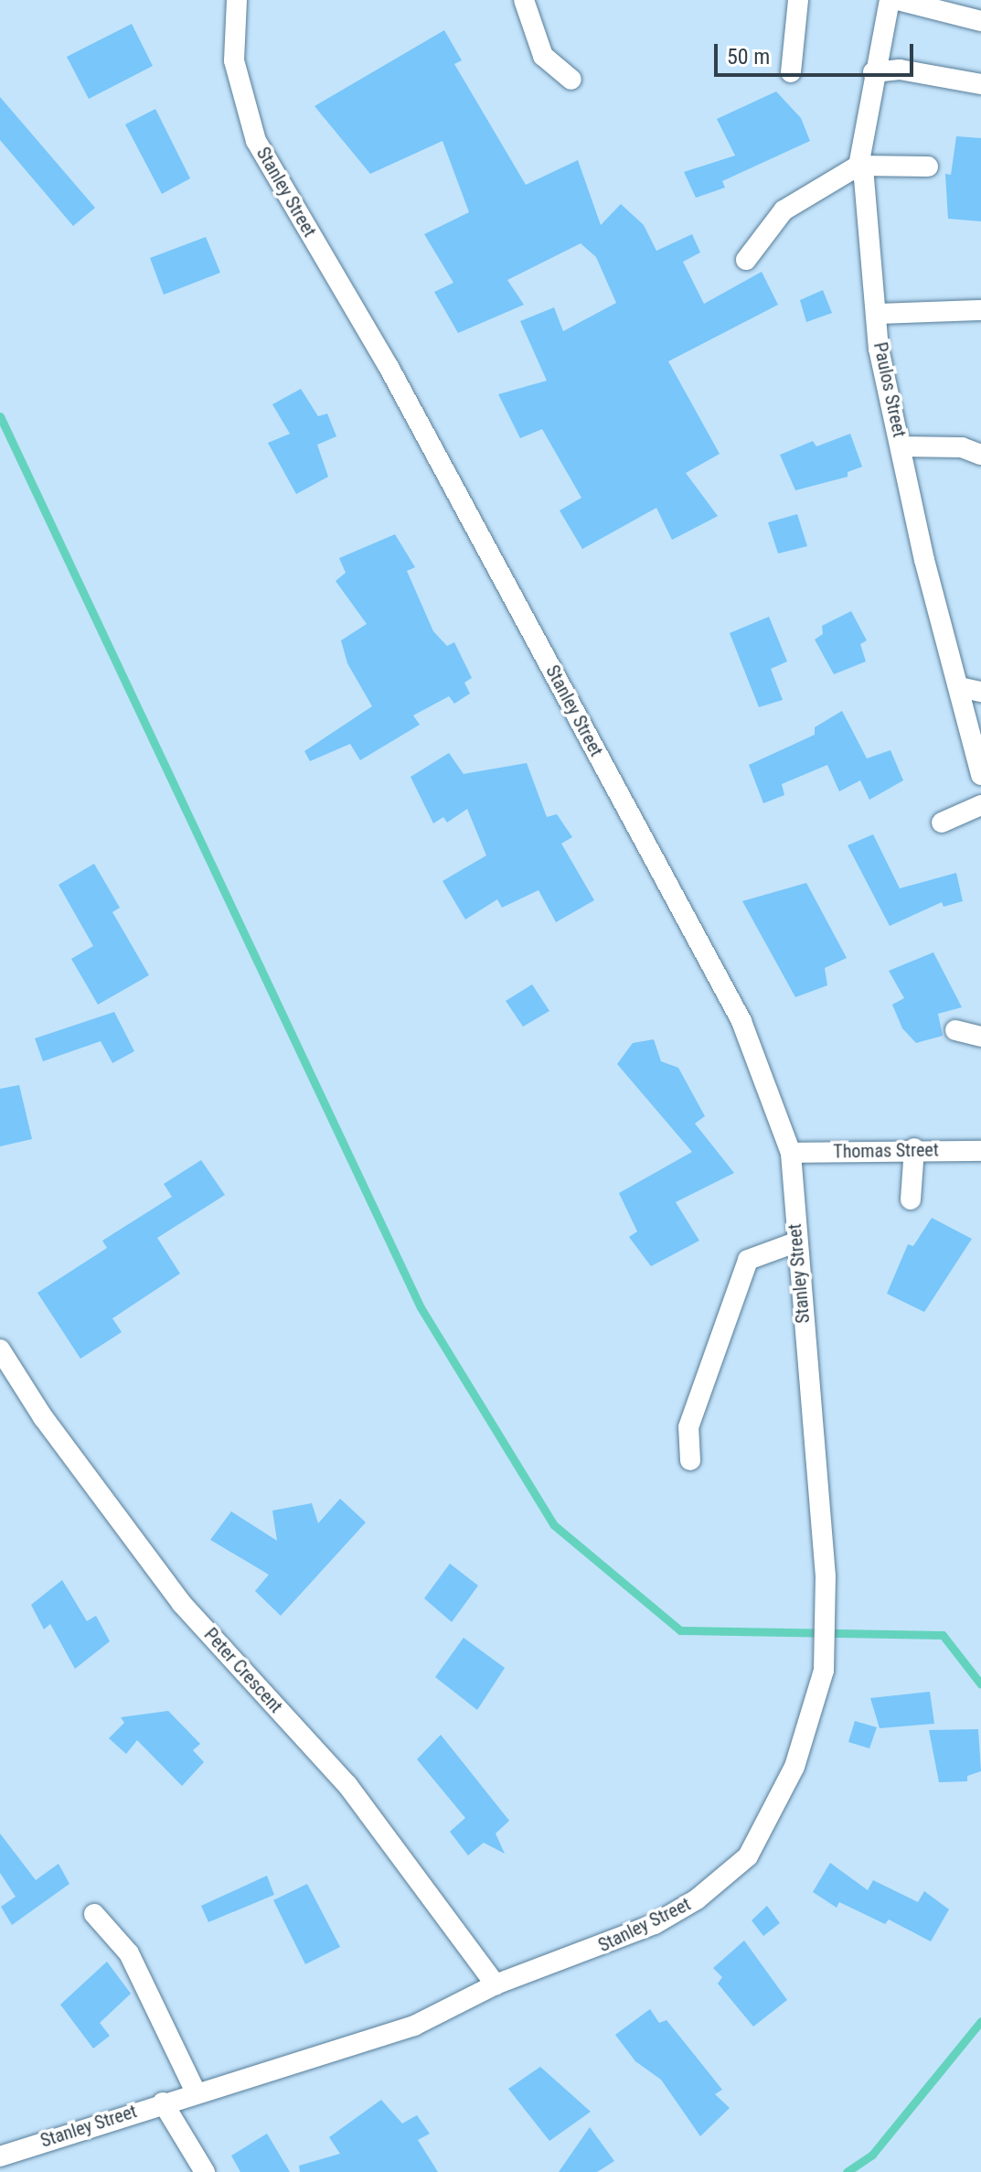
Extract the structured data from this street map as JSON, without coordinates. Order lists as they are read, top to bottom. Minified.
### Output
{"streets":{"street":["Stanley Street","Paulos Street","Thomas Street","Peter Crescent"]},"crossings":[["Stanley Street","Thomas Street"],["Stanley Street","Peter Crescent"]],"scale_bar":"50 m"}
